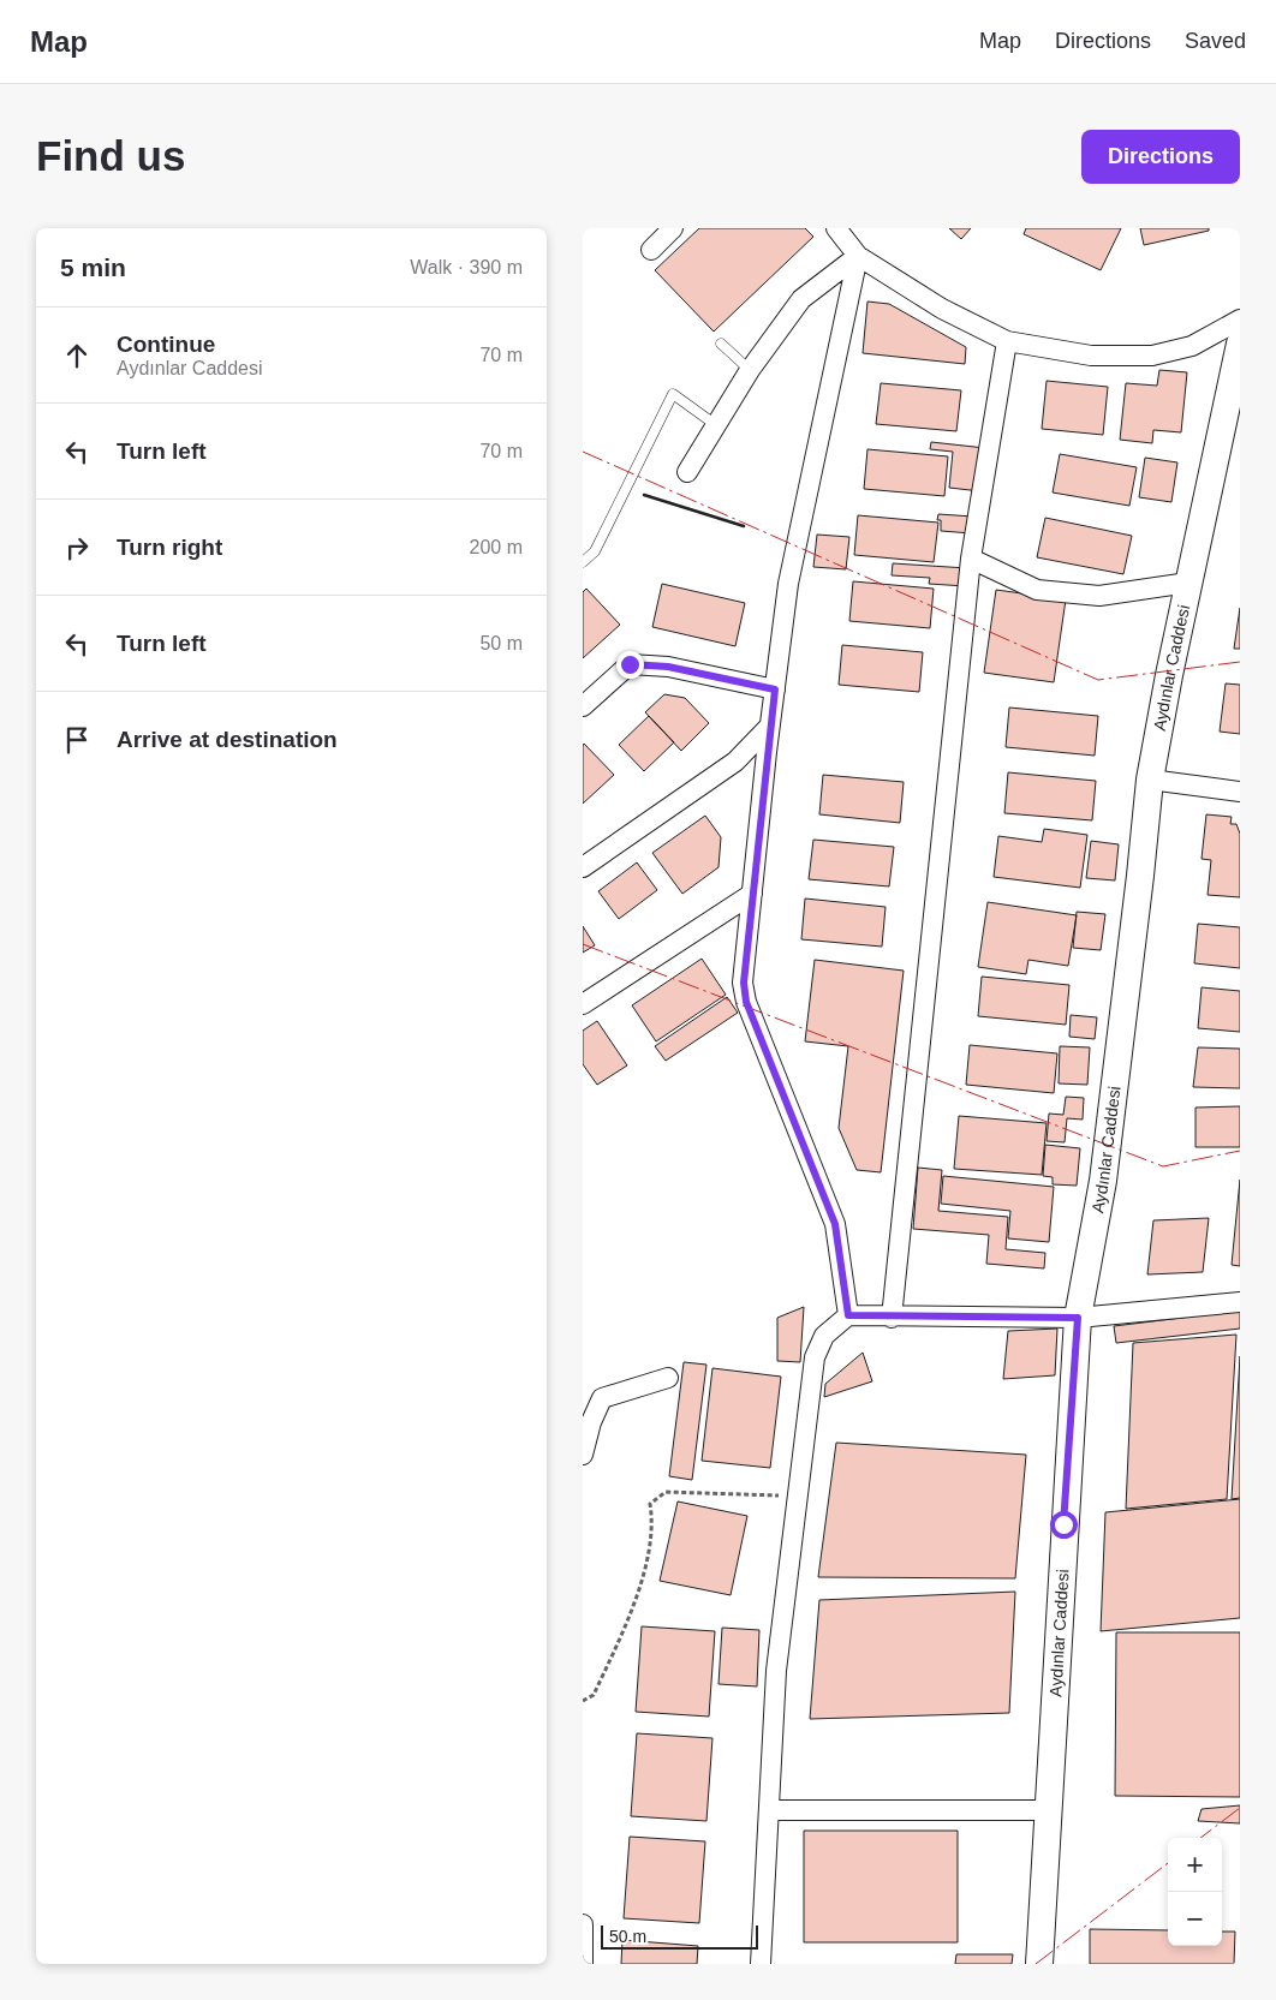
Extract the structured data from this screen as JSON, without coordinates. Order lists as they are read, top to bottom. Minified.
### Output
{"streets":{"street":["Aydınlar Caddesi"]},"scale_bar":"50 m","page":{"header":"Map","nav":["Map","Directions","Saved"],"buttons":"Directions","title":"Find us","heading":["5 min","Walk · 390 m"],"list":[["Continue","Aydınlar Caddesi","70 m"],["Turn left","70 m"],["Turn right","200 m"],["Turn left","50 m"],"Arrive at destination"],"map_buttons":["+","−"],"scale":"50 m"}}
